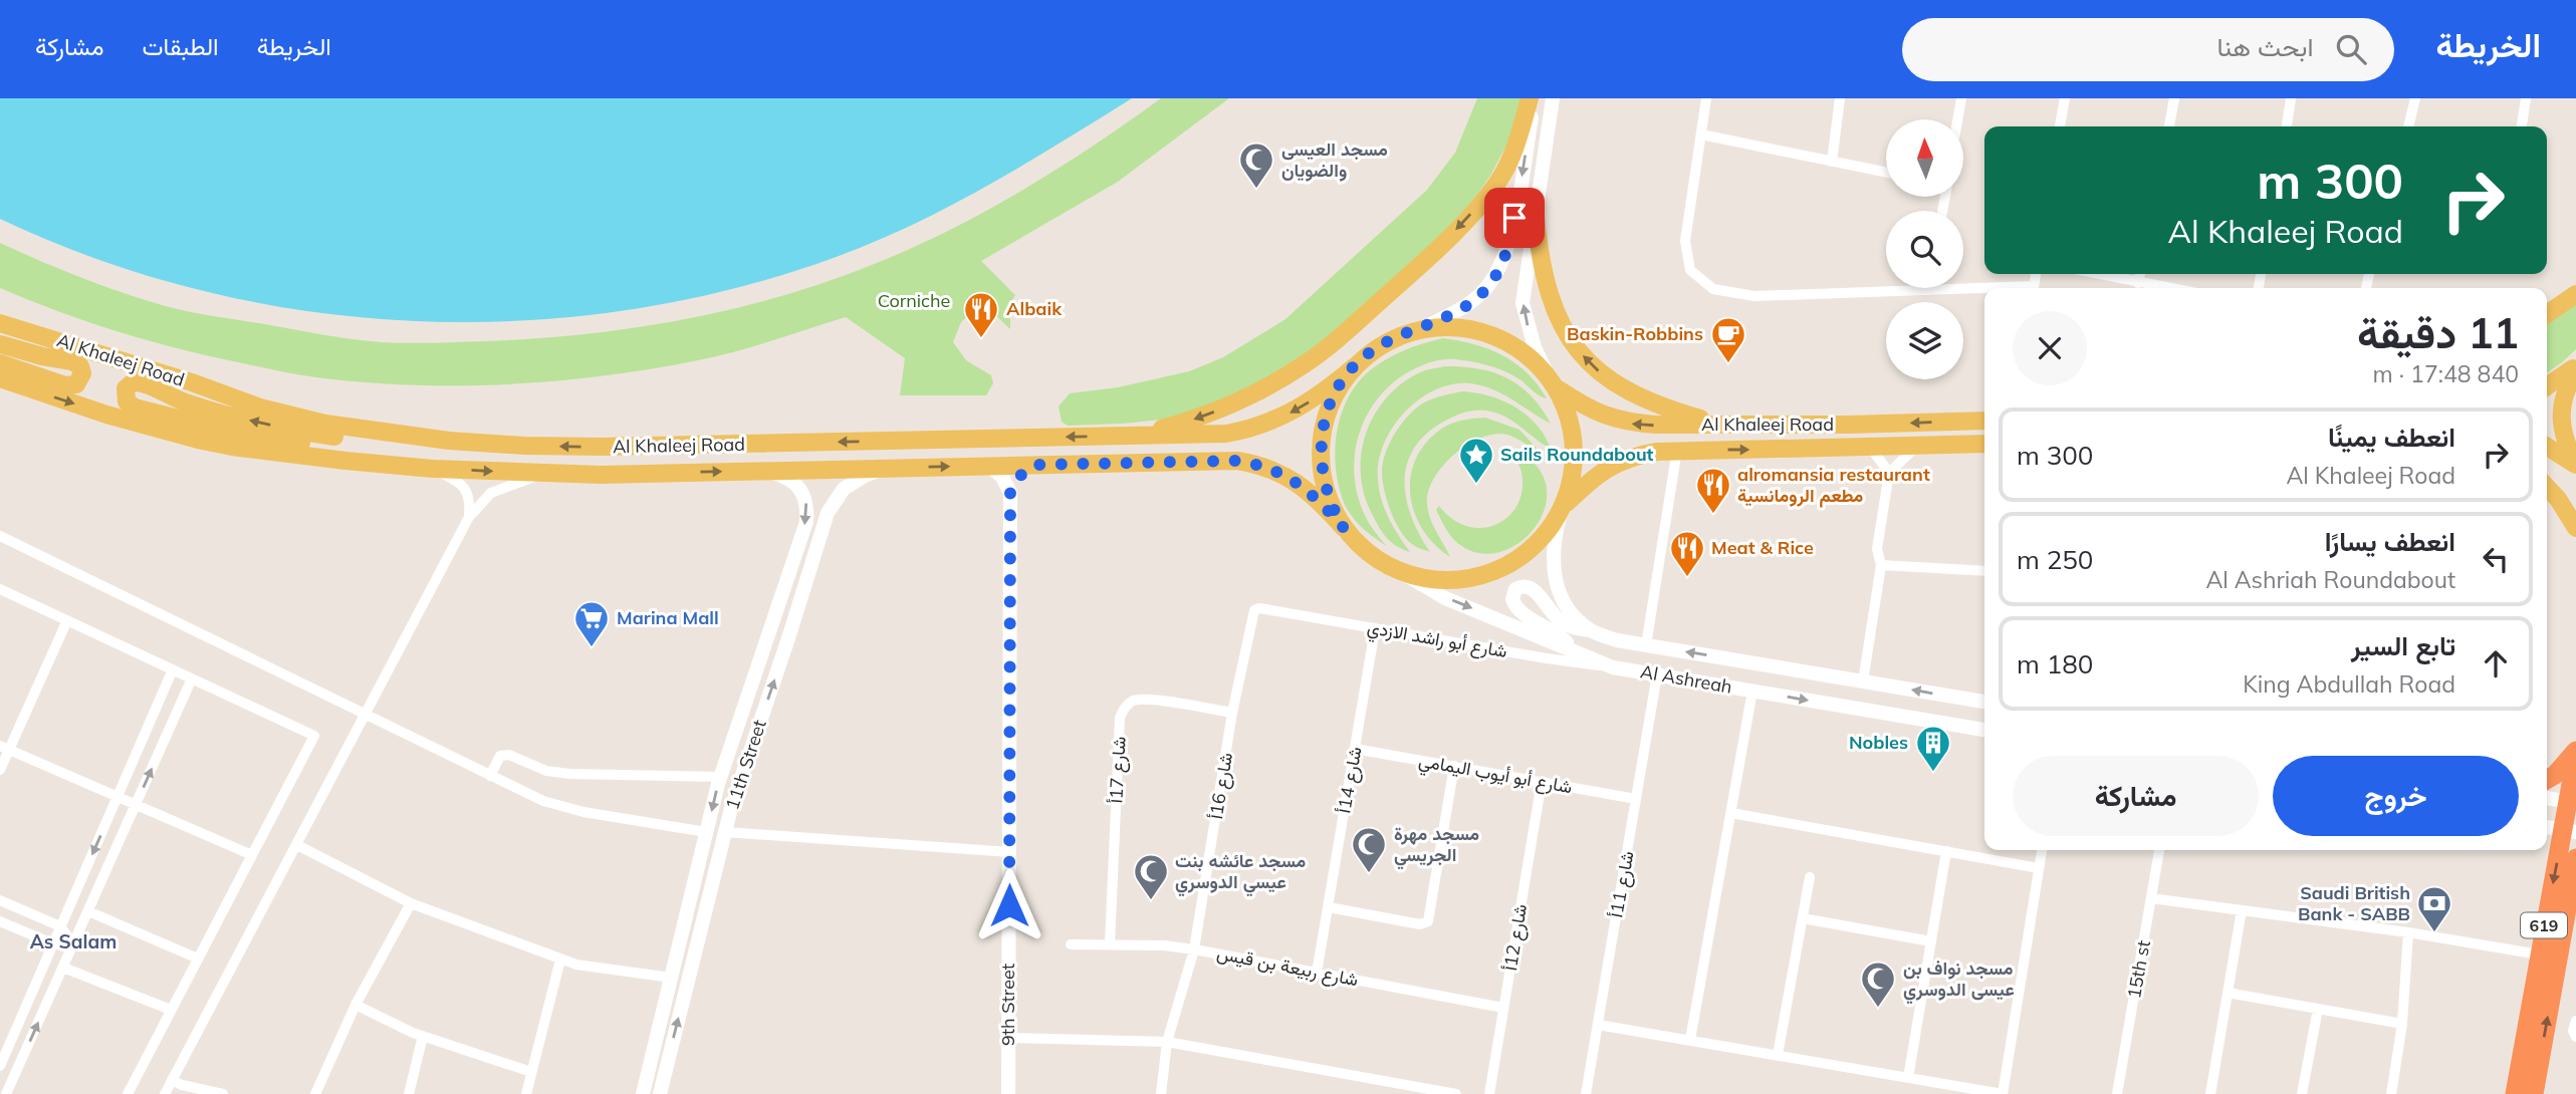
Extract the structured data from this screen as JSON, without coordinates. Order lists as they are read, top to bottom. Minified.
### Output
{"streets":{"highway":["619"],"main road":["Al Khaleej Road"],"street":["شارع أبو راشد الازدي","Al Ashreah","11th Street","شارع 17أ","شارع أبو أيوب اليمامي","شارع 14أ","شارع 16أ","شارع 11أ","شارع 12أ","شارع ربيعة بن قيس","15th st","9th Street"]},"crossings":[["Al Khaleej Road","Al Ashreah"],["Al Khaleej Road","11th Street"],["شارع أبو راشد الازدي","Al Ashreah"],["شارع أبو راشد الازدي","شارع 14أ"],["شارع أبو راشد الازدي","شارع 16أ"],["Al Ashreah","شارع 11أ"],["شارع 17أ","شارع 16أ"],["شارع 17أ","شارع ربيعة بن قيس"],["شارع أبو أيوب اليمامي","شارع 14أ"],["شارع أبو أيوب اليمامي","شارع 11أ"],["شارع أبو أيوب اليمامي","شارع 12أ"],["شارع 14أ","شارع ربيعة بن قيس"],["شارع 16أ","شارع ربيعة بن قيس"],["شارع 12أ","شارع ربيعة بن قيس"]],"districts":["As Salam"],"parks":["Corniche"],"places":{"mosque":["مسجد العيسى والضويان","مسجد مهرة الجريسي","مسجد عائشه بنت عيسي الدوسري","مسجد نواف بن عيسى الدوسري"],"restaurant":["Albaik","alromansia restaurant مطعم الرومانسية","Meat & Rice"],"cafe":["Baskin-Robbins"],"place":["Sails Roundabout"],"supermarket":["Marina Mall"],"building":["Nobles"],"bank":["Saudi British Bank - SABB"]},"north":"top","page":{"header":"الخريطة","search":"ابحث هنا","nav":["الخريطة","الطبقات","مشاركة"],"turn":["300 m","Al Khaleej Road"],"heading":["11 دقيقة","840 m · 17:48"],"list":[{"name":"انعطف يمينًا","note":"Al Khaleej Road","value":"300 m"},{"name":"انعطف يسارًا","note":"Al Ashriah Roundabout","value":"250 m"},{"name":"تابع السير","note":"King Abdullah Road","value":"180 m"}],"buttons":["خروج","مشاركة"]}}
